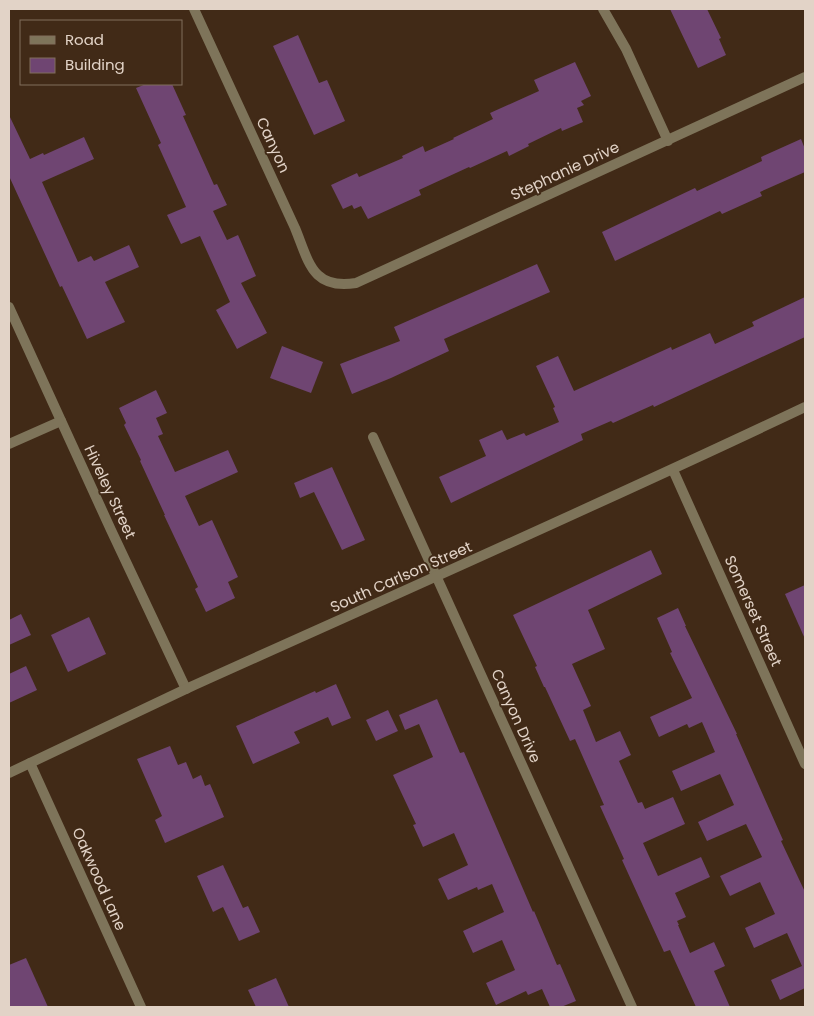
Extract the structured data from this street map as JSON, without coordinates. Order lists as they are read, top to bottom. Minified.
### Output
{"streets":{"street":["Canyon","Stephanie Drive","Hiveley Street","South Carlson Street","Somerset Street","Canyon Drive","Oakwood Lane"]},"crossings":[["Canyon","Stephanie Drive"],["Hiveley Street","South Carlson Street"],["South Carlson Street","Somerset Street"],["South Carlson Street","Canyon Drive"],["South Carlson Street","Oakwood Lane"]],"legend":["Road","Building"]}
